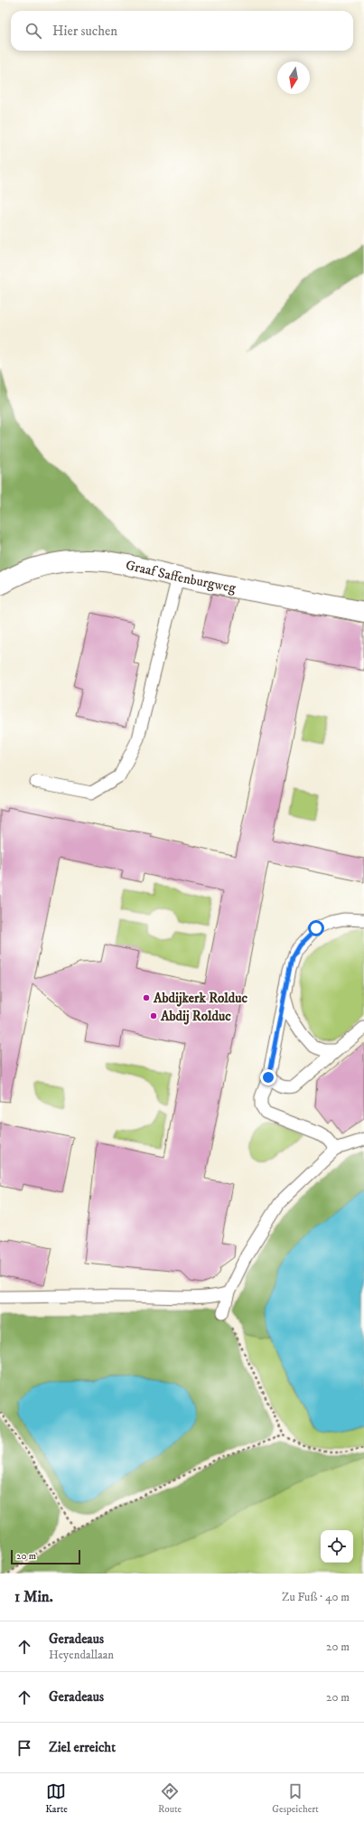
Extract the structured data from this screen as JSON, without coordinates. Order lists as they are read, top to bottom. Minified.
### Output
{"streets":{"street":["Graaf Saffenburgweg"]},"places":["Abdijkerk Rolduc","Abdij Rolduc"],"scale_bar":"20 m","north":"bottom","page":{"search":"Hier suchen","scale":"20 m","heading":["1 Min.","Zu Fuß · 40 m"],"list":[["Geradeaus","Heyendallaan","20 m"],["Geradeaus","20 m"],"Ziel erreicht"],"nav":["Karte","Route","Gespeichert"]}}
